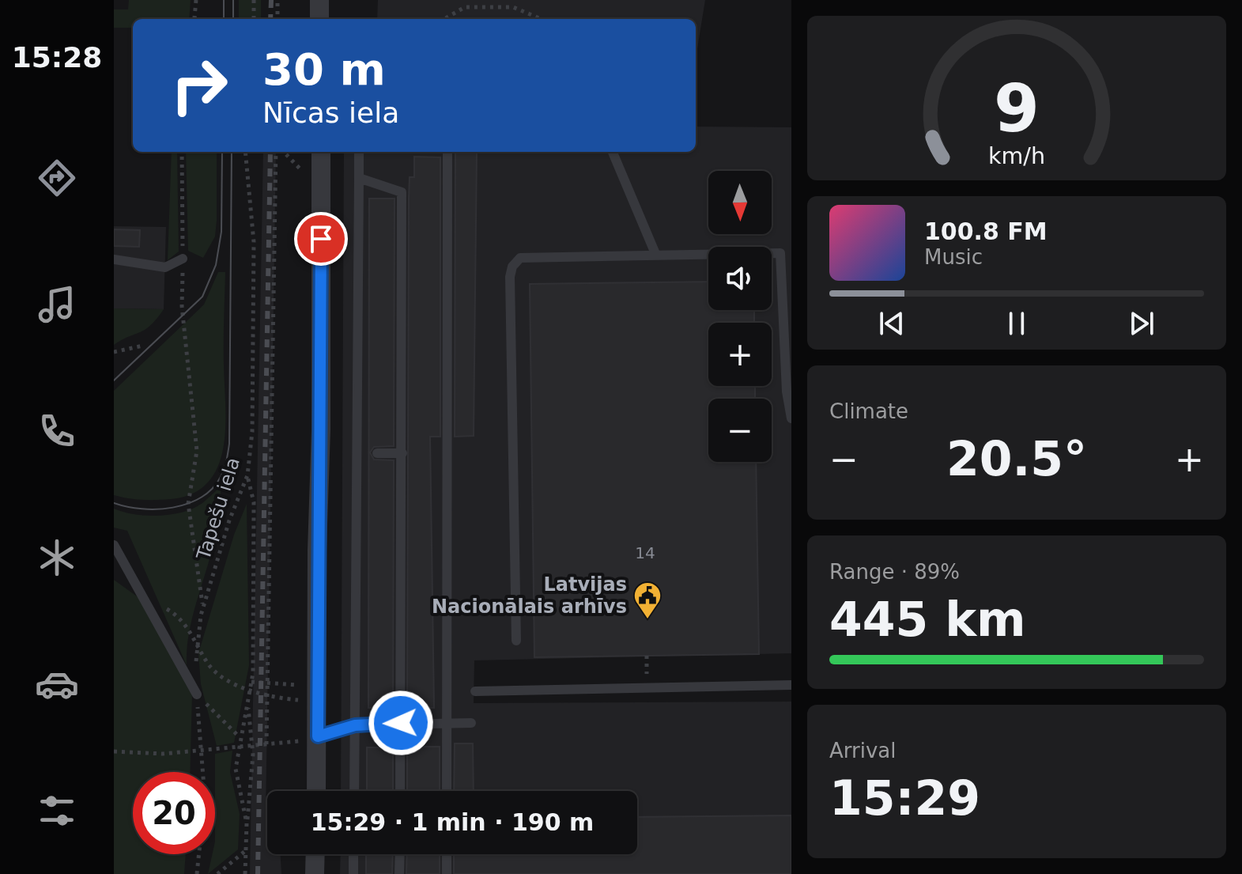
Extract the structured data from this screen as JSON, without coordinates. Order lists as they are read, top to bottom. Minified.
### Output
{"streets":{"path":["Tapešu iela"]},"places":{"public building":["Latvijas Nacionālais arhīvs"]},"house_numbers":["14"],"north":"bottom","page":{"tabs":"15:28","turn":["30 m","Nīcas iela"],"map_buttons":["+","−"],"song":["100.8 FM","Music"],"tile":["Climate",["Range · 89%","445 km"],["Arrival","15:29"]],"heat":["−","20.5°","+"],"limit":"20","trip":"15:29 · 1 min · 190 m","gauge":["9","km/h"]}}
